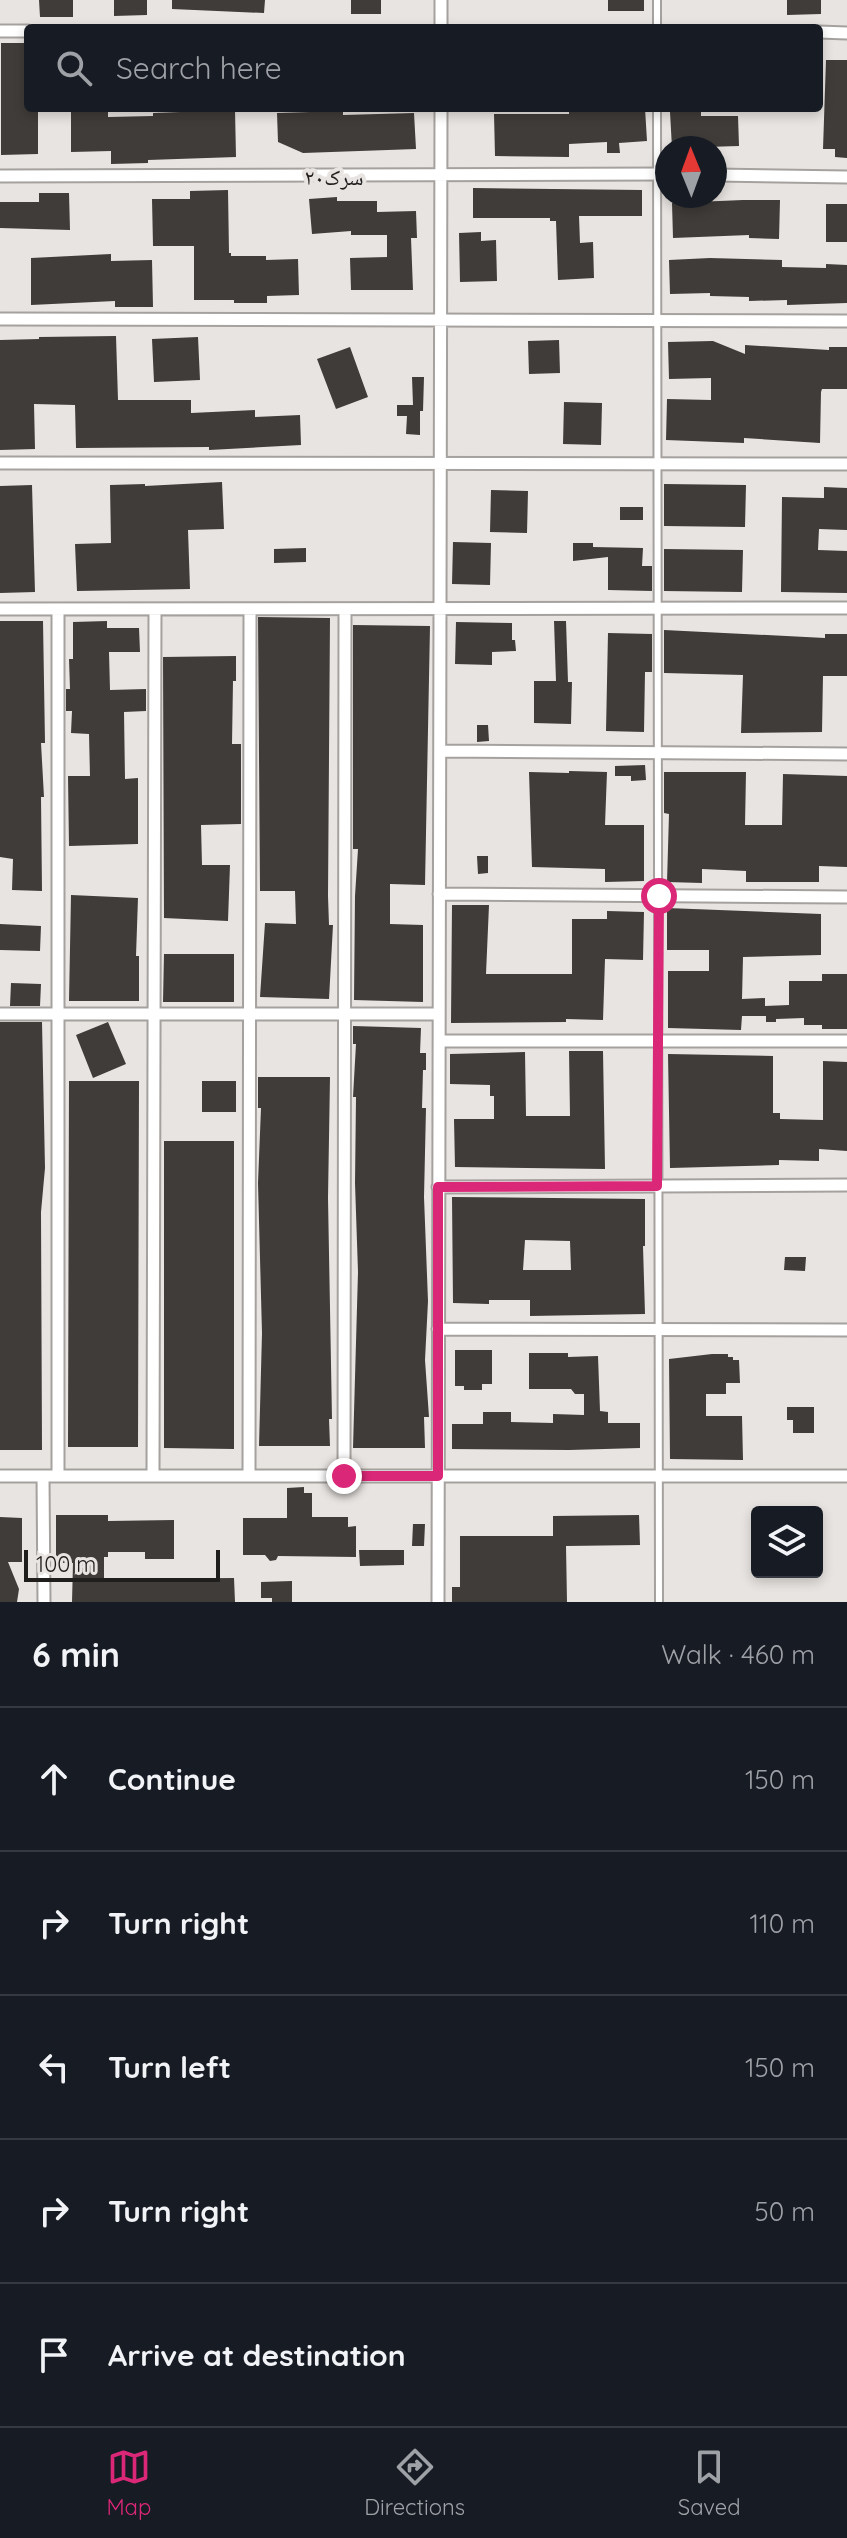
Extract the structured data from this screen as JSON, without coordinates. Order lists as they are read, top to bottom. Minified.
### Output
{"streets":{"street":["سرک۲۰"]},"scale_bar":"100 m","north":"top","page":{"search":"Search here","scale":"100 m","heading":["6 min","Walk · 460 m"],"list":[["Continue","150 m"],["Turn right","110 m"],["Turn left","150 m"],["Turn right","50 m"],"Arrive at destination"],"nav":["Map","Directions","Saved"]}}
